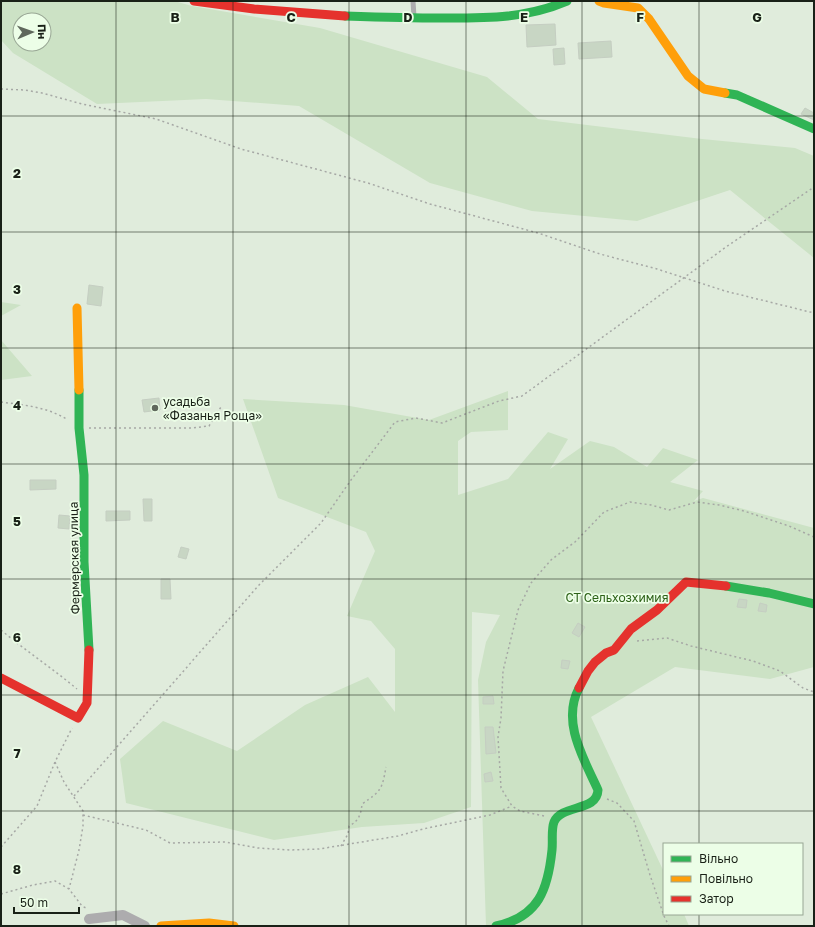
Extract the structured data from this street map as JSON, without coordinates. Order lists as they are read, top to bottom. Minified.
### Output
{"streets":{"street":["Фермерская улица"]},"parks":["СТ Сельхозхимия"],"places":["усадьба «Фазанья Роща»"],"legend":["Вільно","Повільно","Затор"],"scale_bar":"50 m","north":"right","grid":{"columns":["B","C","D","E","F","G"],"rows":["2","3","4","5","6","7","8"]}}
